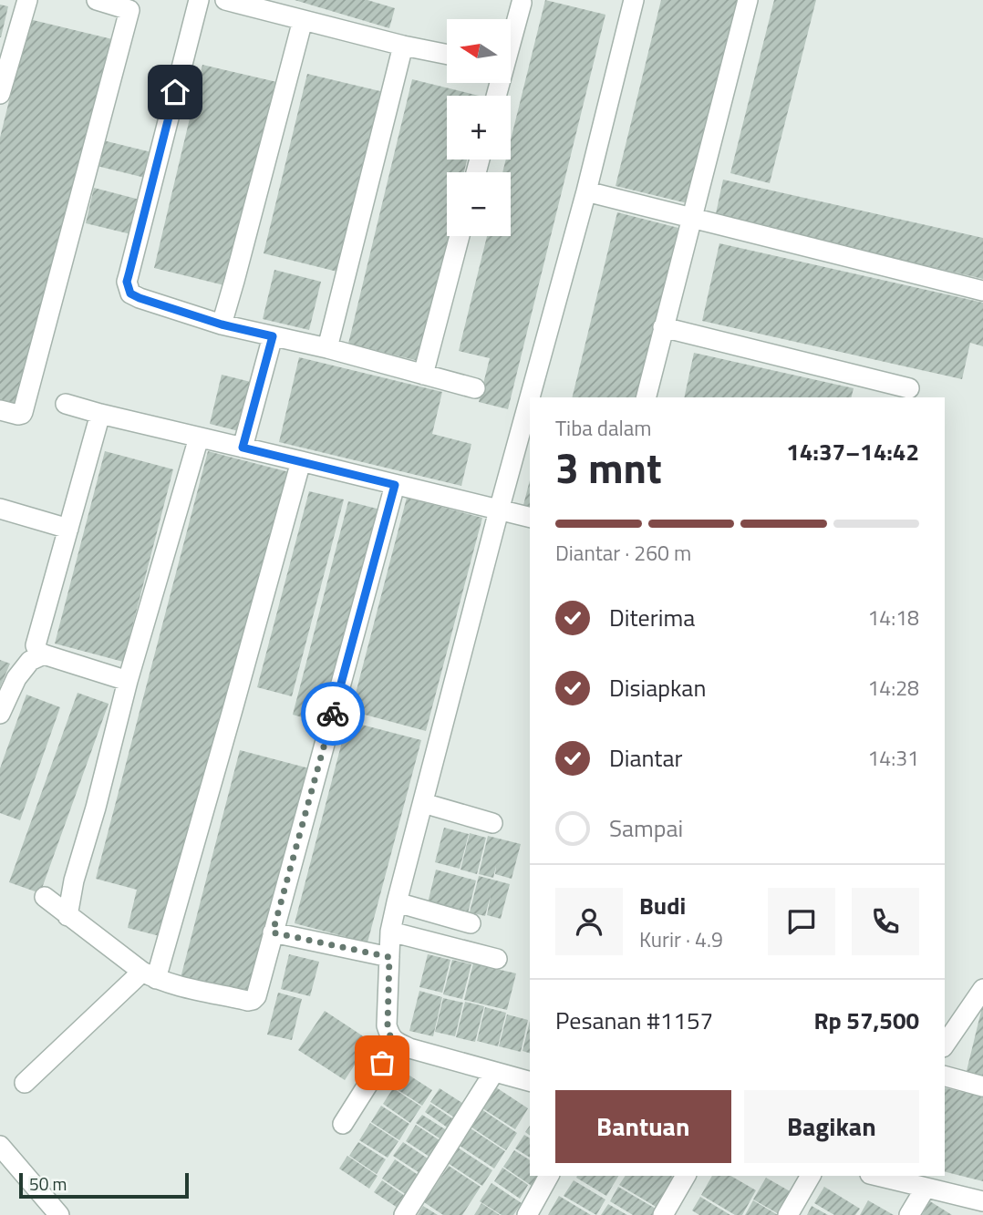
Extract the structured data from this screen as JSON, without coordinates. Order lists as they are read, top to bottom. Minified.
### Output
{"scale_bar":"50 m","north":"left","page":{"map_buttons":["+","−"],"heading":["3 mnt","Tiba dalam","14:37–14:42"],"panel":["Budi","Kurir · 4.9","Pesanan #1157","Rp 57,500"],"bar":"Diantar · 260 m","list":[["Diterima","14:18"],["Disiapkan","14:28"],["Diantar","14:31"],"Sampai"],"buttons":["Bantuan","Bagikan"],"scale":"50 m"}}
